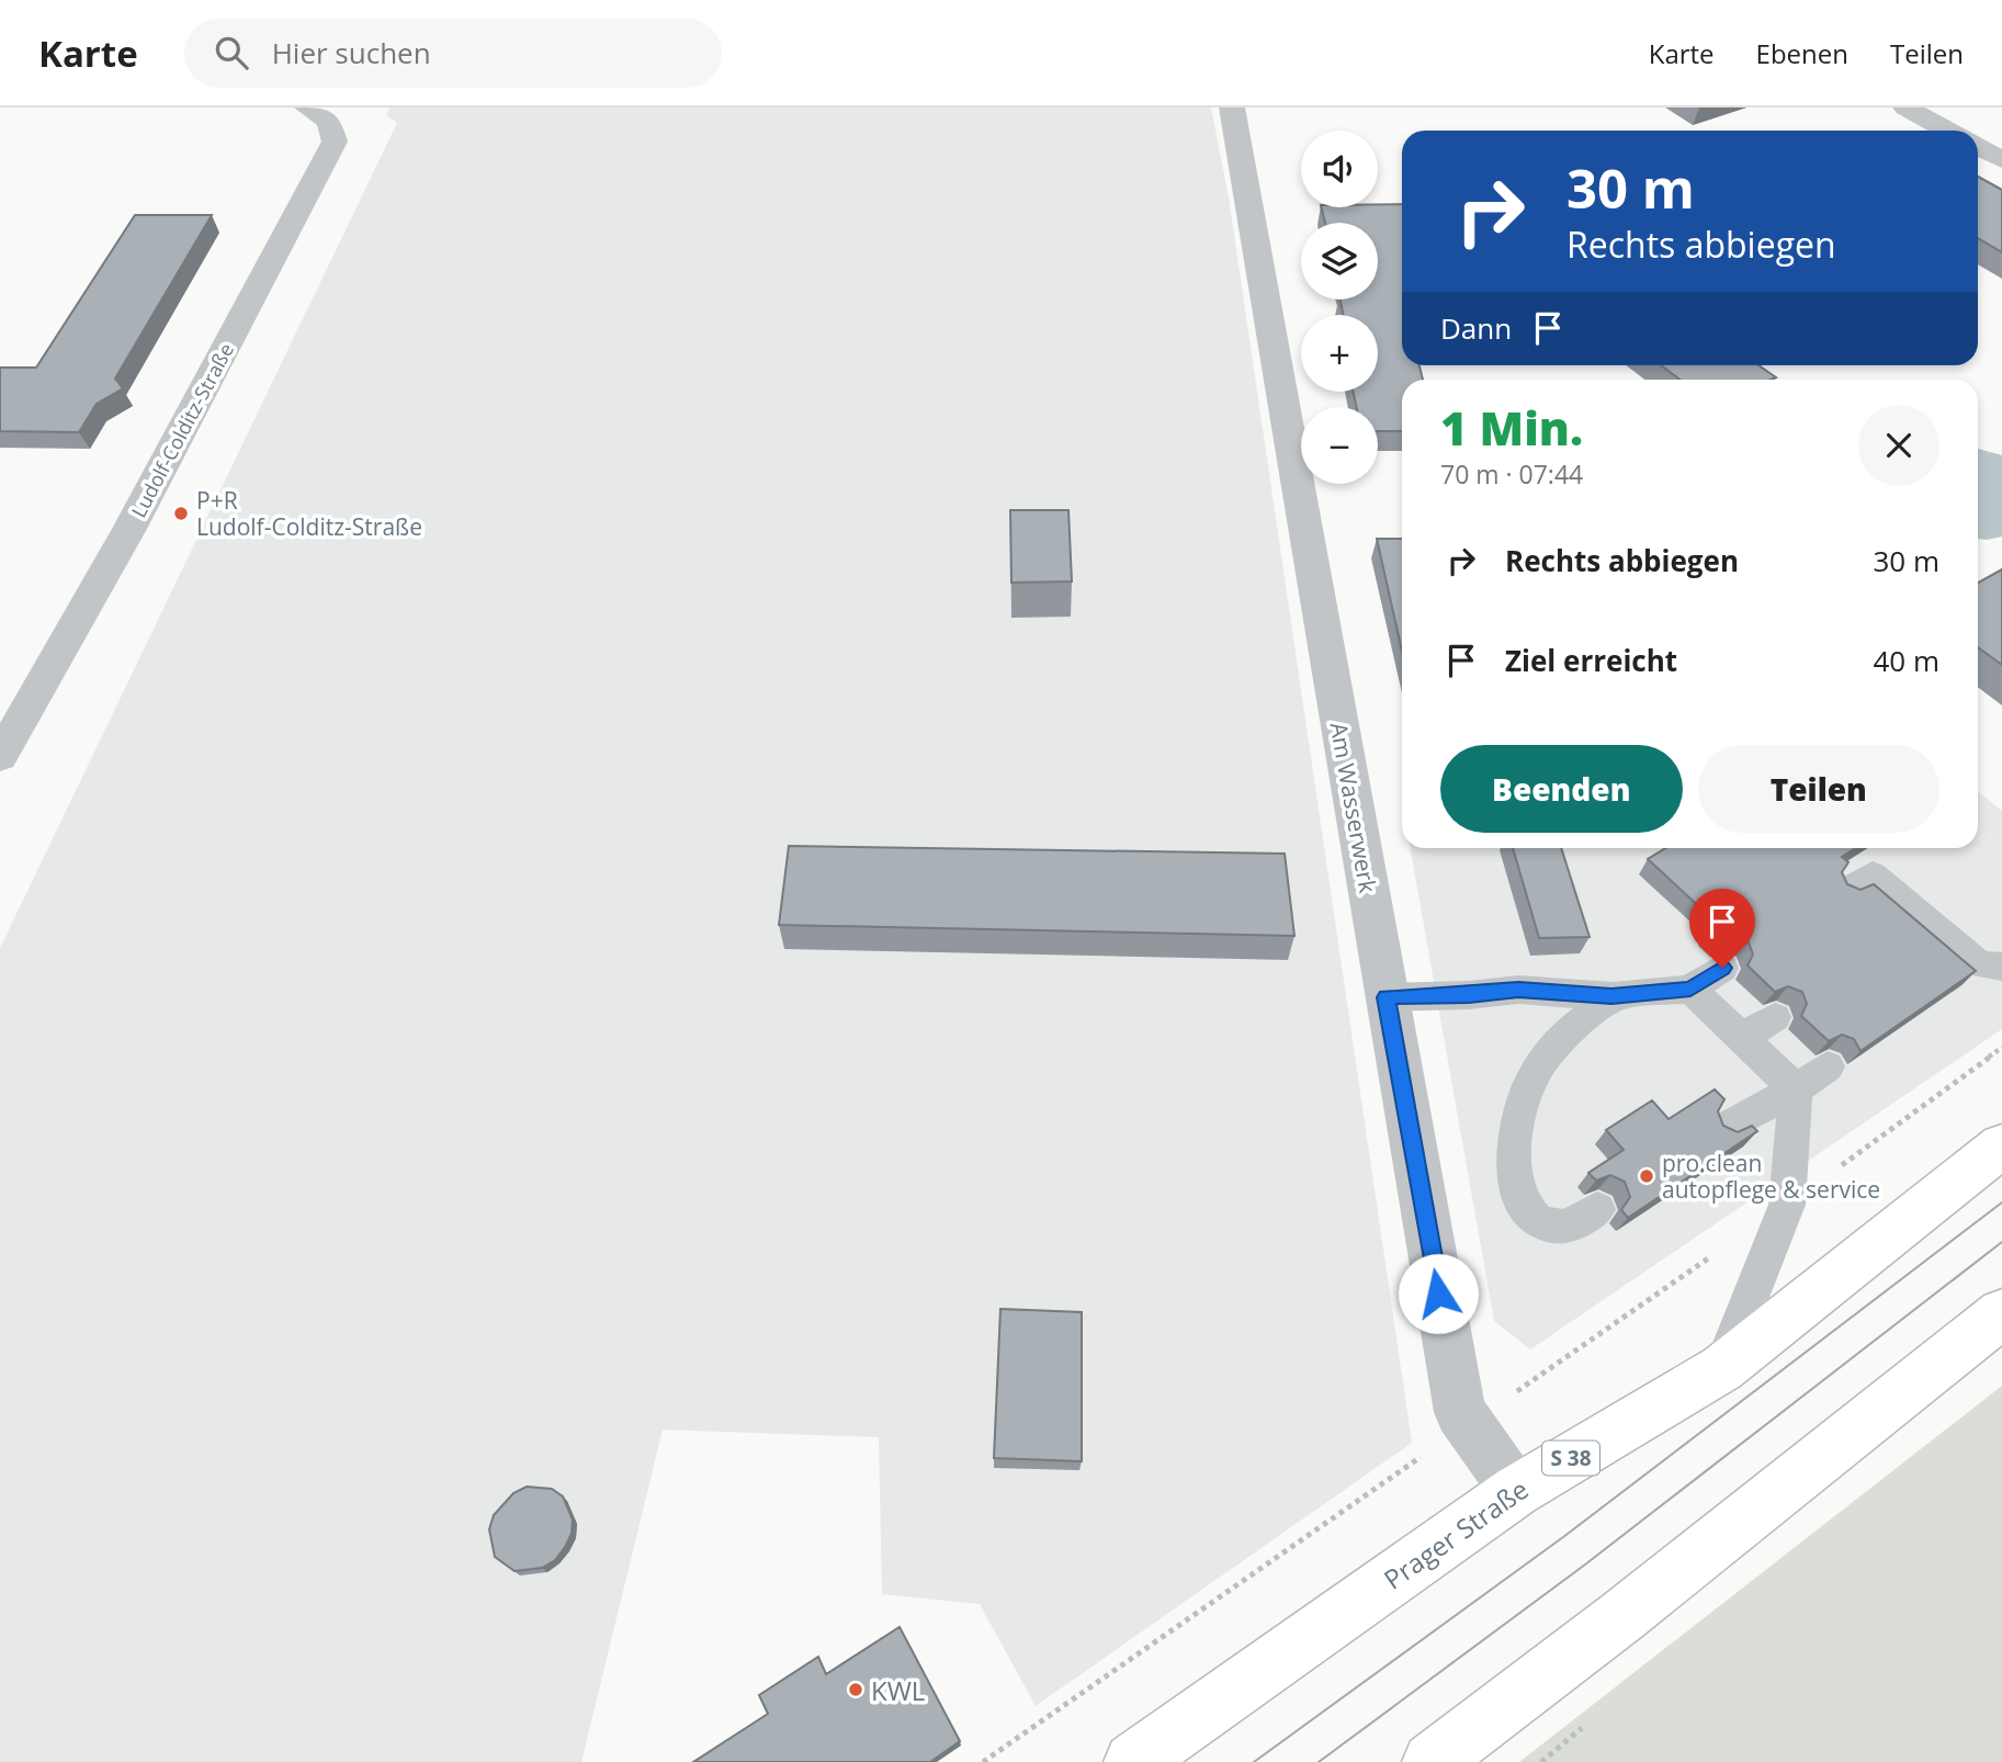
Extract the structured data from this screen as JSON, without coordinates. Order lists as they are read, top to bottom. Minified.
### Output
{"streets":{"main road":["S 38","Prager Straße"],"street":["Ludolf-Colditz-Straße","Am Wasserwerk"]},"crossings":[["Am Wasserwerk","Prager Straße"]],"places":["P+R Ludolf-Colditz-Straße","pro.clean autopflege & service","KWL"],"page":{"header":"Karte","search":"Hier suchen","nav":["Karte","Ebenen","Teilen"],"map_buttons":["+","−"],"turn":["30 m","Rechts abbiegen"],"then":"Dann","heading":["1 Min.","70 m · 07:44"],"list":[{"name":"Rechts abbiegen","value":"30 m"},{"name":"Ziel erreicht","value":"40 m"}],"buttons":["Beenden","Teilen"]}}
